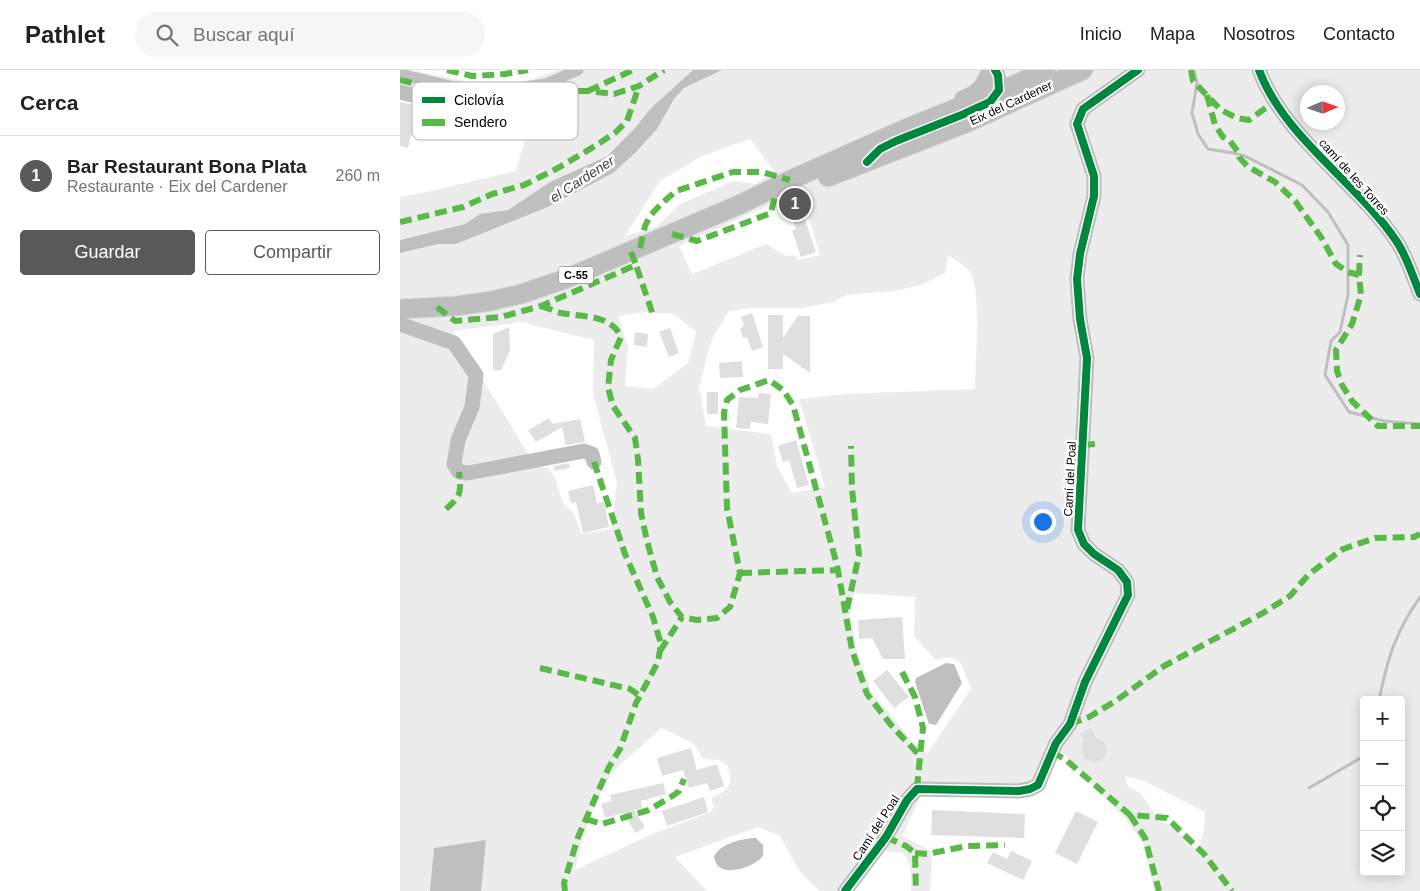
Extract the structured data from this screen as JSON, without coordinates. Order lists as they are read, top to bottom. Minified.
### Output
{"streets":{"main road":["Eix del Cardener","C-55"],"street":["camí de les Torres","Camí del Poal"]},"crossings":[["Eix del Cardener","C-55"]],"water":["el Cardener"],"legend":["Ciclovía","Sendero"],"north":"right","page":{"header":"Pathlet","search":"Buscar aquí","nav":["Inicio","Mapa","Nosotros","Contacto"],"heading":"Cerca","list":[{"mark":"1","name":"Bar Restaurant Bona Plata","note":"Restaurante · Eix del Cardener","value":"260 m"}],"pins":"1","buttons":["Guardar","Compartir"],"map_buttons":["+","−"]}}
